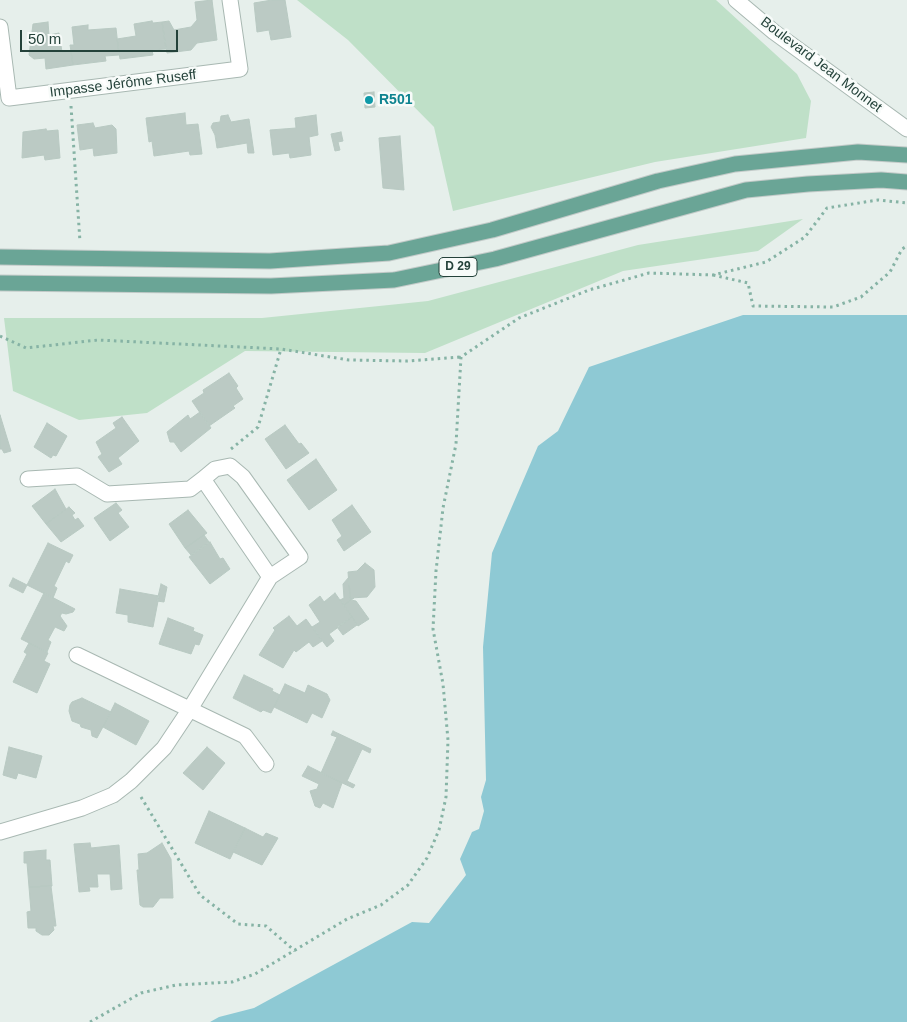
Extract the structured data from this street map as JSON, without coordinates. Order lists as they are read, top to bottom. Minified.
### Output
{"streets":{"main road":["D 29"],"street":["Boulevard Jean Monnet","Impasse Jérôme Ruseff"]},"places":["R501"],"scale_bar":"50 m"}
